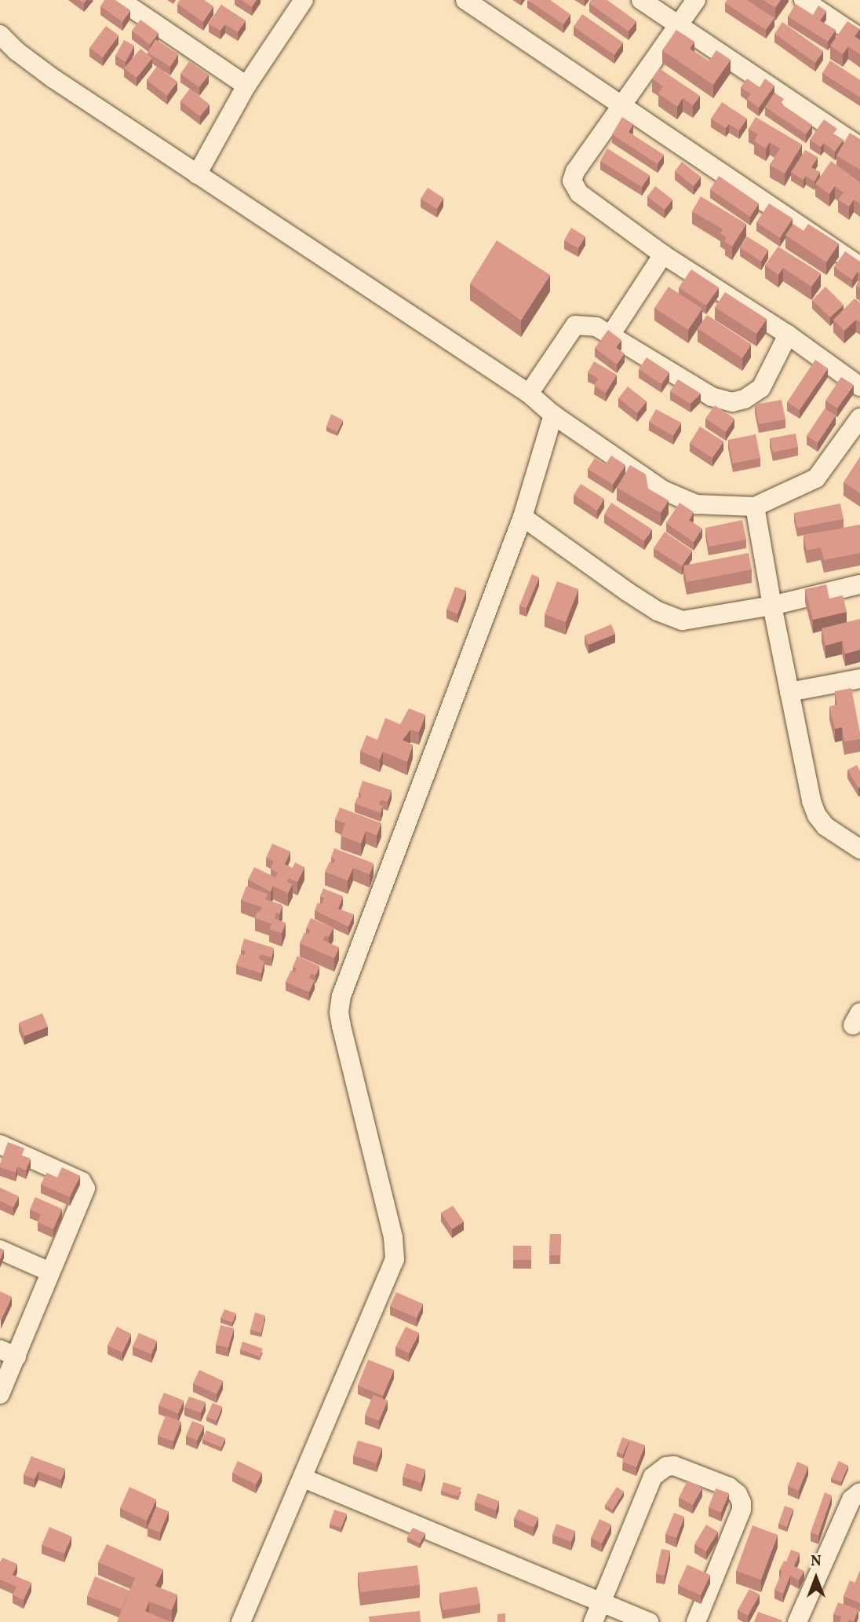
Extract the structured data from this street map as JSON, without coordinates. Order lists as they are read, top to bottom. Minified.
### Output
{"north":"top"}
